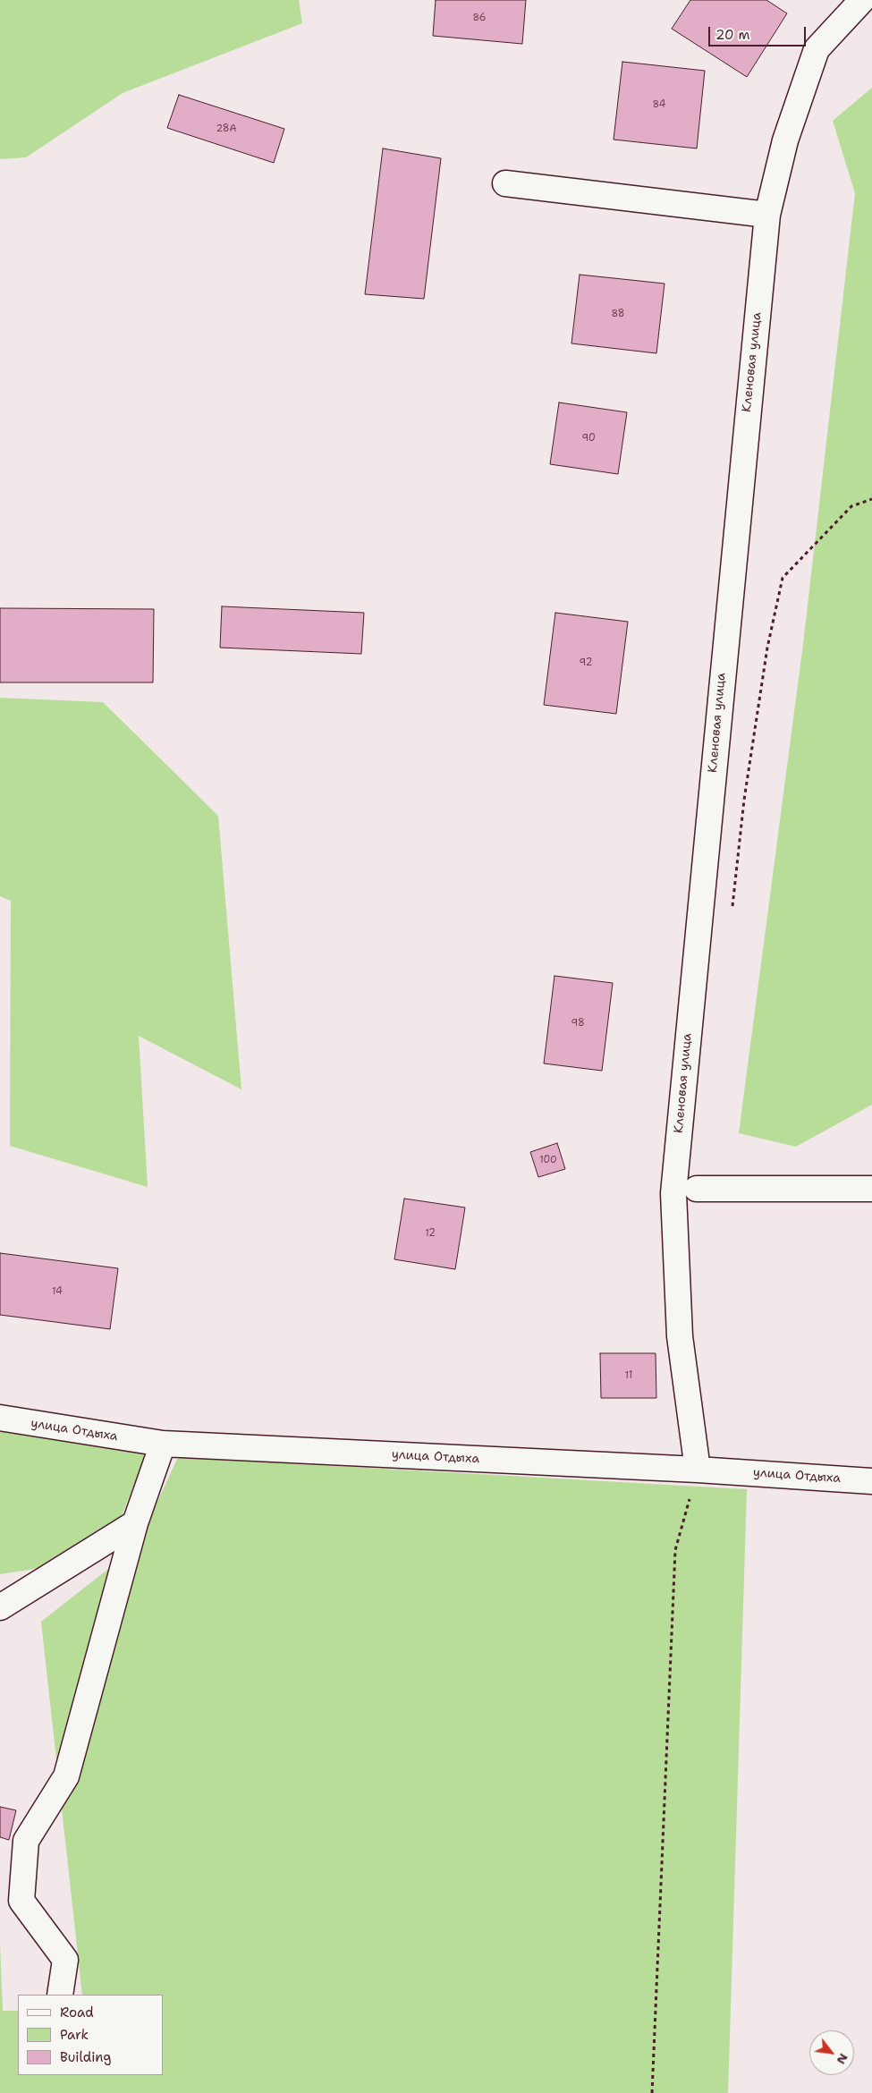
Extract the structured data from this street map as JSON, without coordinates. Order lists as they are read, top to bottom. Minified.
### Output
{"streets":{"street":["Кленовая улица","улица Отдыха"]},"crossings":[["Кленовая улица","улица Отдыха"]],"house_numbers":["86","84","28А","88","90","92","98","100","12","14","11"],"legend":["Road","Park","Building"],"scale_bar":"20 m","north":"bottom right"}
